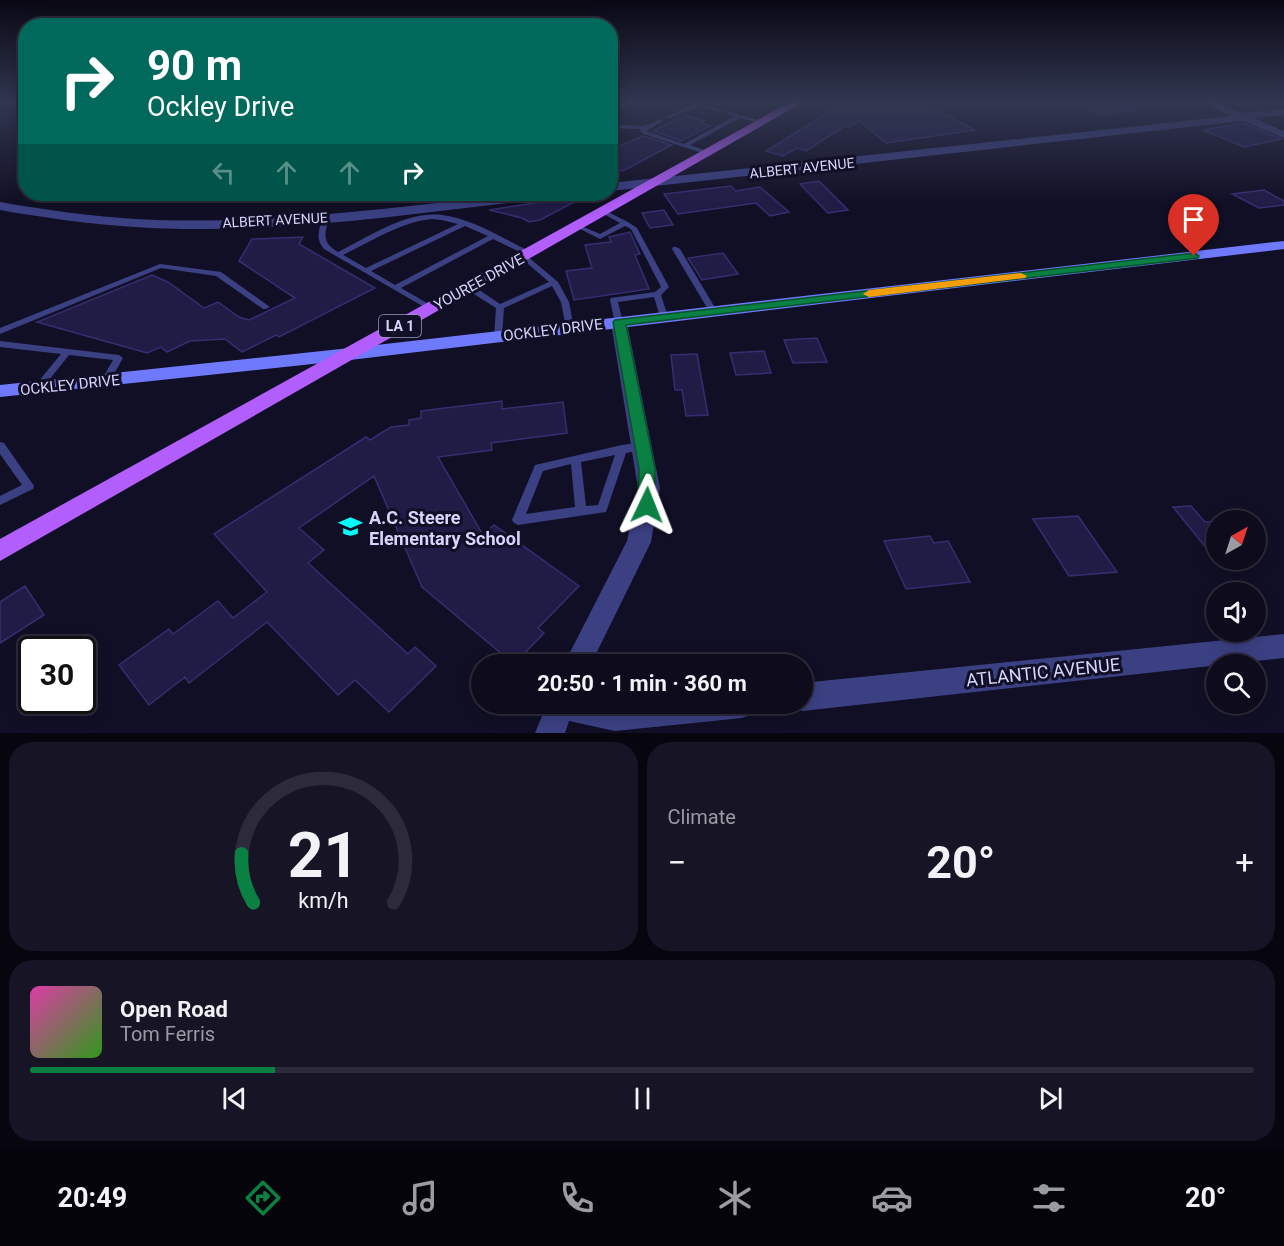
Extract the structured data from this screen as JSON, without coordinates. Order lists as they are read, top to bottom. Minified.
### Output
{"streets":{"main road":["YOUREE DRIVE","LA 1"],"street":["ALBERT AVENUE","OCKLEY DRIVE","ATLANTIC AVENUE"]},"crossings":[["ALBERT AVENUE","YOUREE DRIVE"],["YOUREE DRIVE","OCKLEY DRIVE"]],"places":{"school or university":["A.C. Steere Elementary School"]},"north":"top right","page":{"turn":["90 m","Ockley Drive"],"limit":"30","trip":"20:50 · 1 min · 360 m","tile":"Climate","heat":["−","20°","+"],"song":["Open Road","Tom Ferris"],"tabs":["20:49","20°"],"gauge":["21","km/h"]}}
